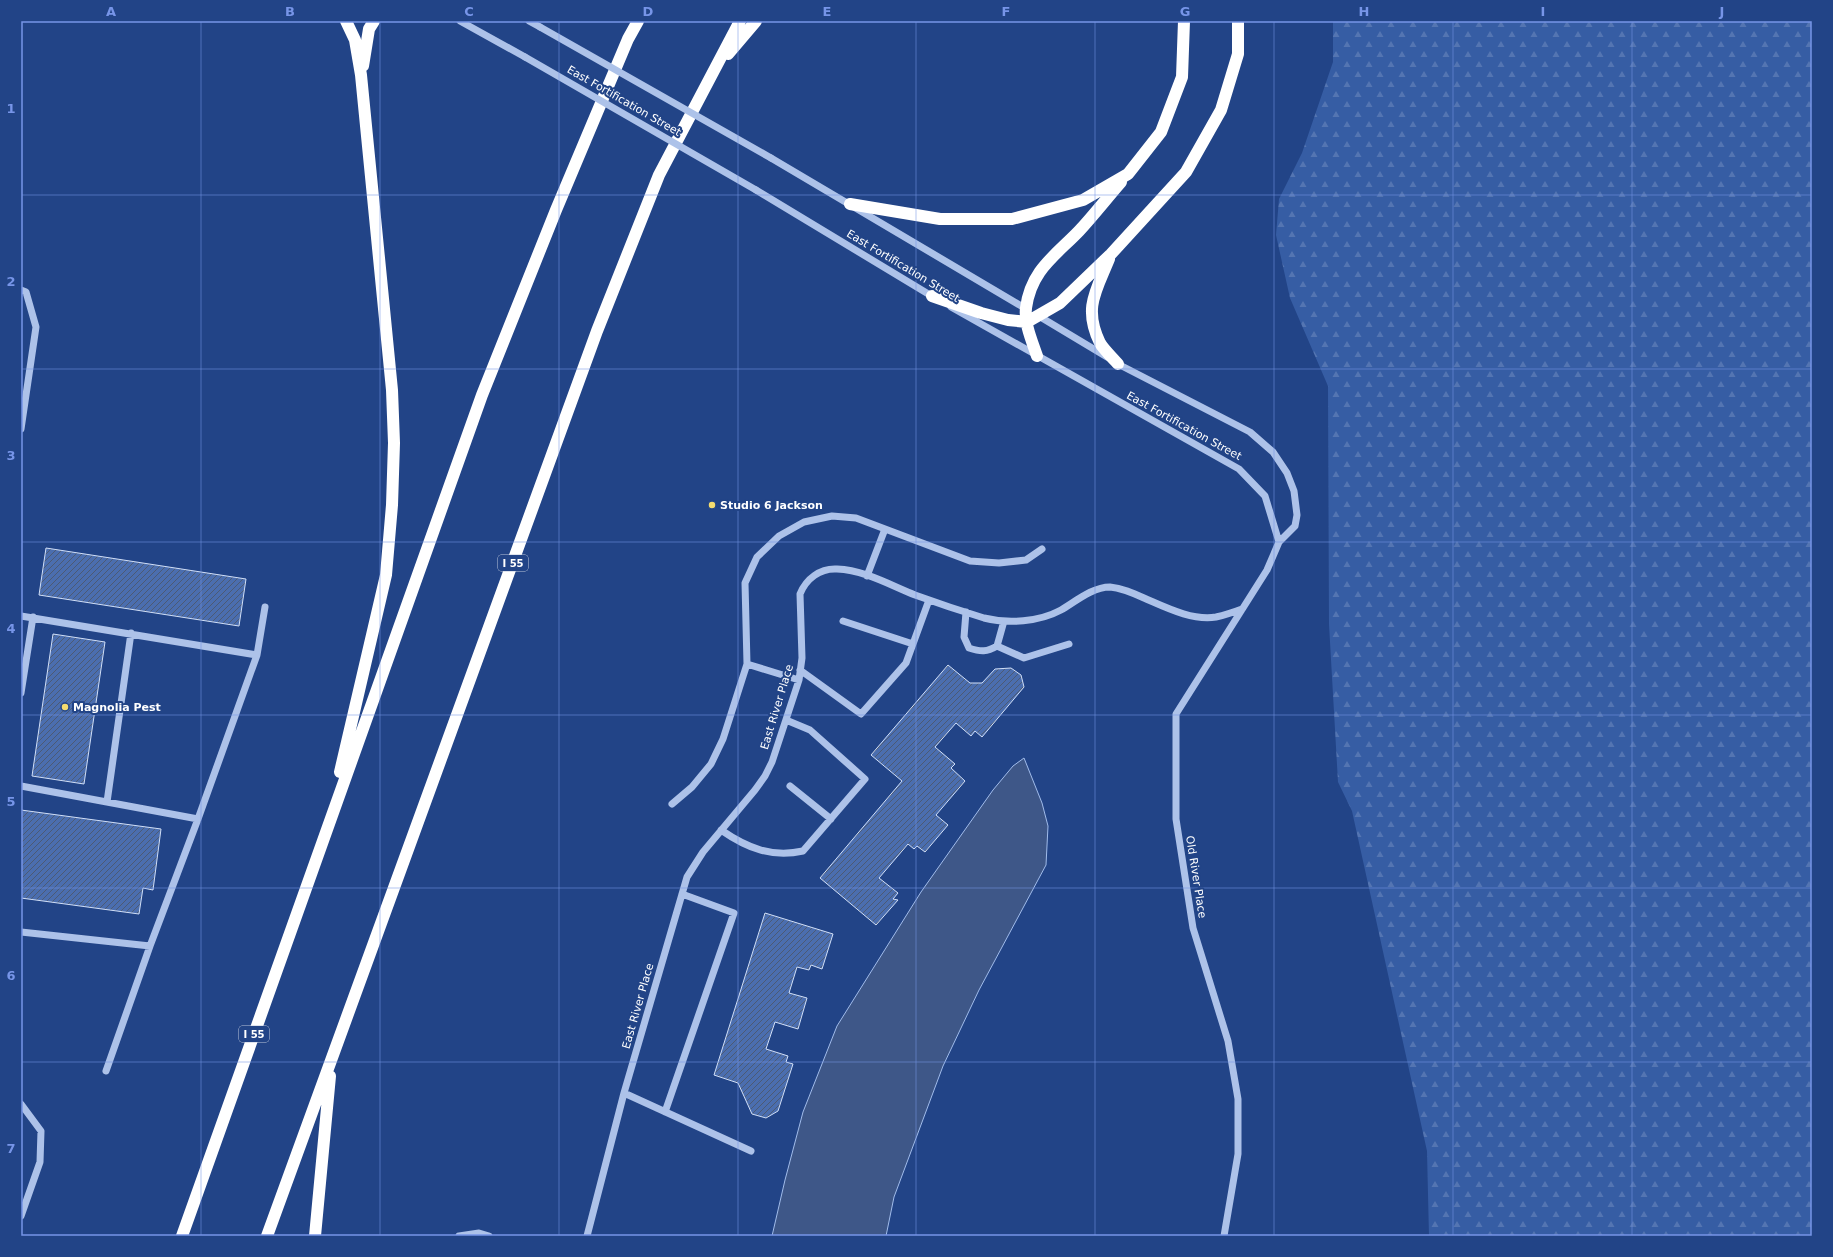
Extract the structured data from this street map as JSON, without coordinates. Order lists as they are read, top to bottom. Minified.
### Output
{"streets":{"highway":["I 55"],"street":["East Fortification Street","East River Place","Old River Place"]},"crossings":[["East Fortification Street","Old River Place"],["East River Place","Old River Place"]],"places":["Studio 6 Jackson","Magnolia Pest"],"grid":{"columns":["A","B","C","D","E","F","G","H","I","J"],"rows":["1","2","3","4","5","6","7"]}}
